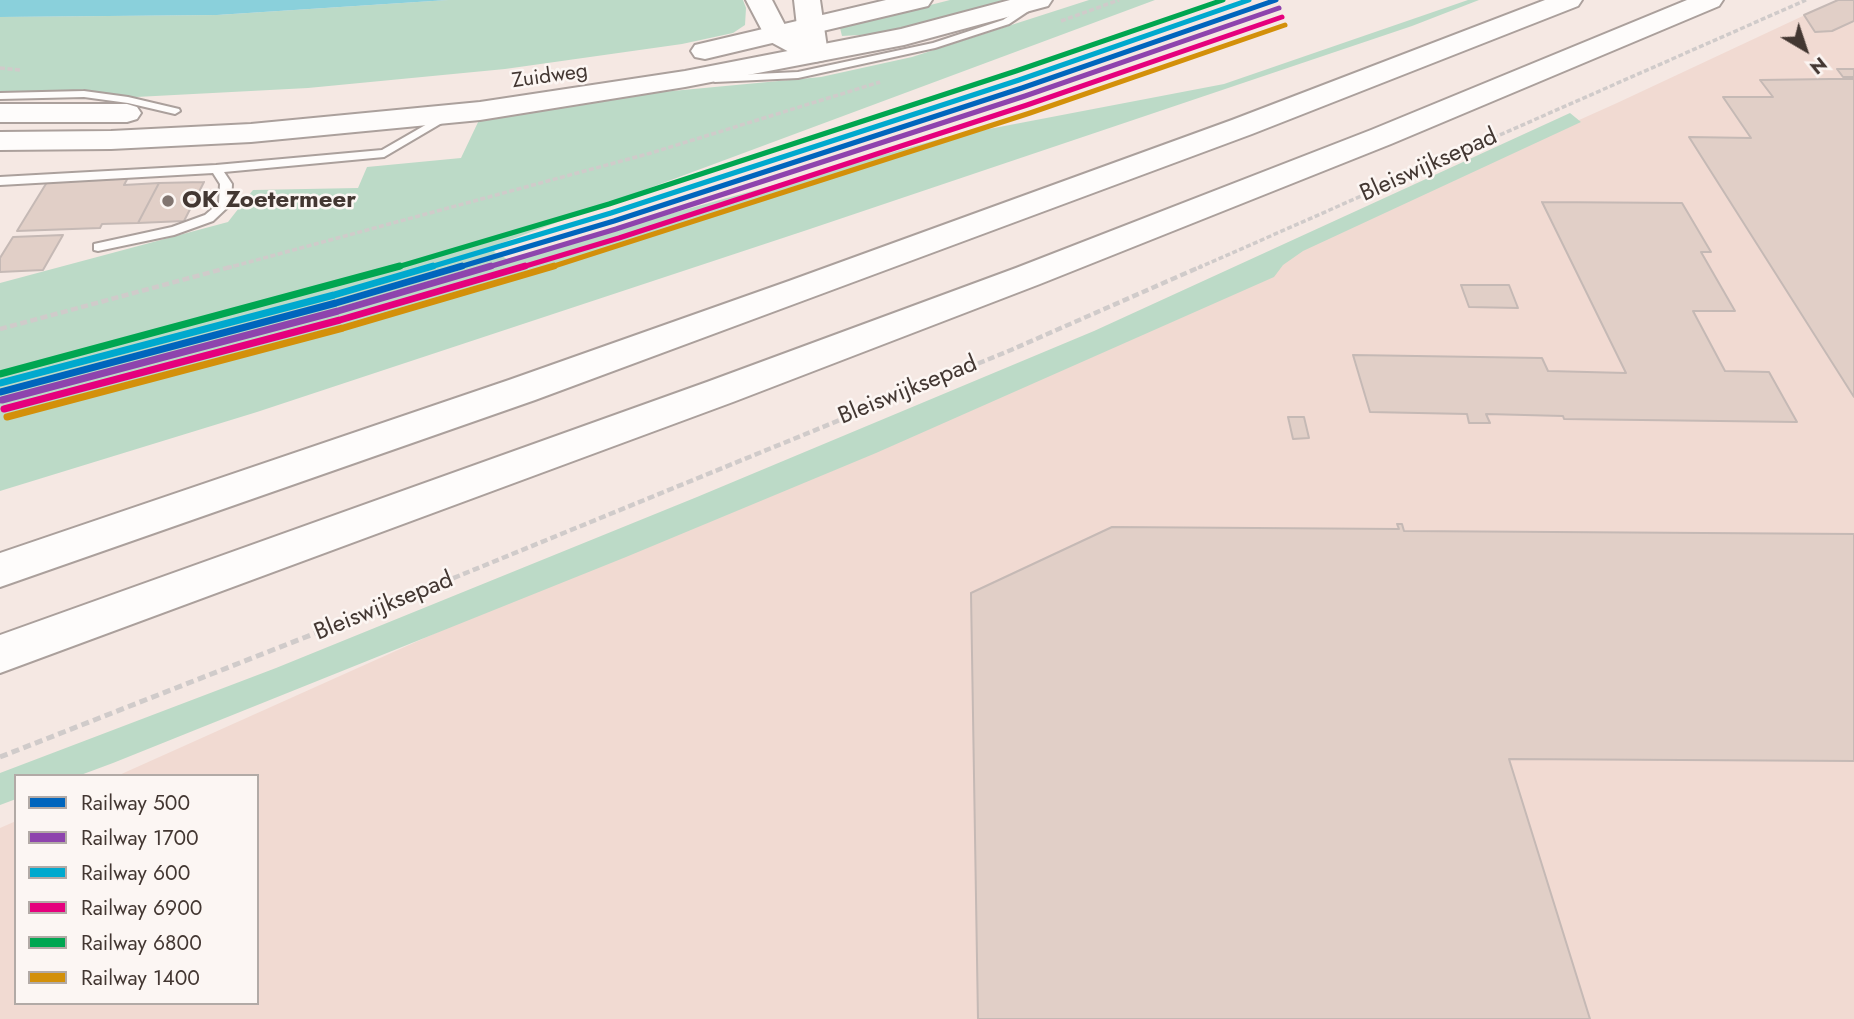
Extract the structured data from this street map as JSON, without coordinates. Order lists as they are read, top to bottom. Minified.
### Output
{"streets":{"main road":["Zuidweg"],"path":["Bleiswijksepad"]},"places":["OK Zoetermeer"],"lines":["rail line 500","rail line 600","rail line 6800","rail line 1700","rail line 6900","rail line 1400"],"legend":["Railway 500","Railway 1700","Railway 600","Railway 6900","Railway 6800","Railway 1400"],"north":"bottom right"}
